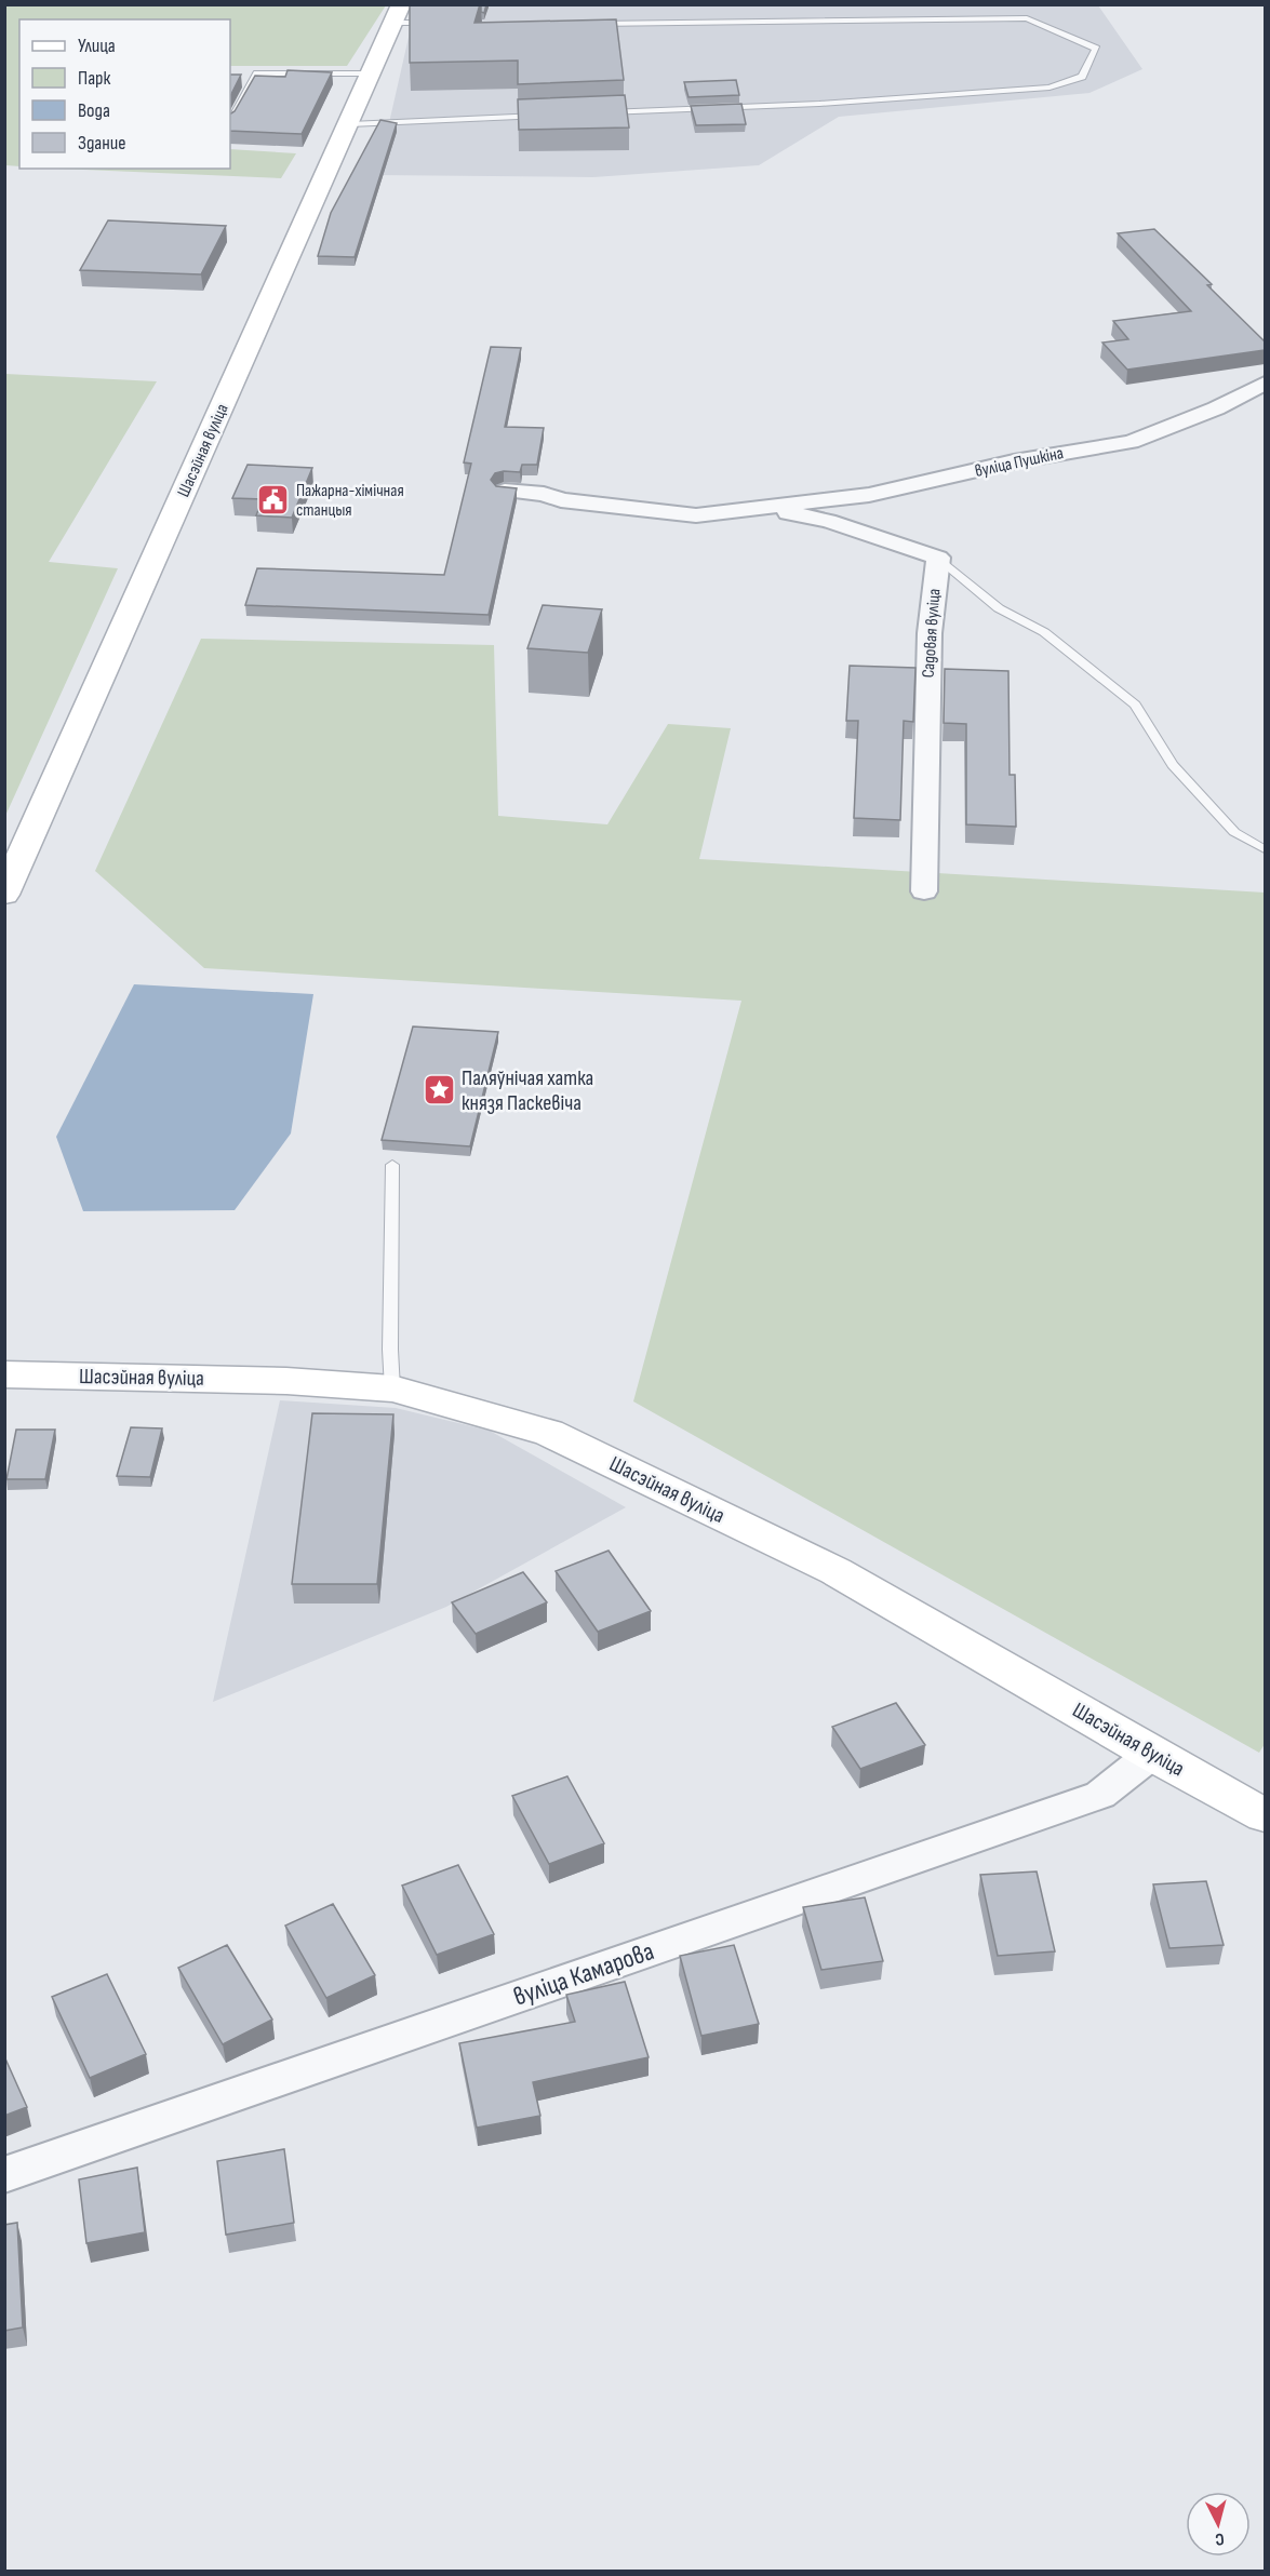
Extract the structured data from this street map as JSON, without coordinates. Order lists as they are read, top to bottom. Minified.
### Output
{"streets":{"main road":["Шасэйная вуліца"],"street":["вуліца Пушкіна","Садовая вуліца","вуліца Камарова"]},"crossings":[["Шасэйная вуліца","вуліца Камарова"]],"places":{"public building":["Пажарна-хімічная станцыя"],"place":["Паляўнічая хатка князя Паскевіча"]},"legend":["Улица","Парк","Вода","Здание"],"north":"bottom"}
